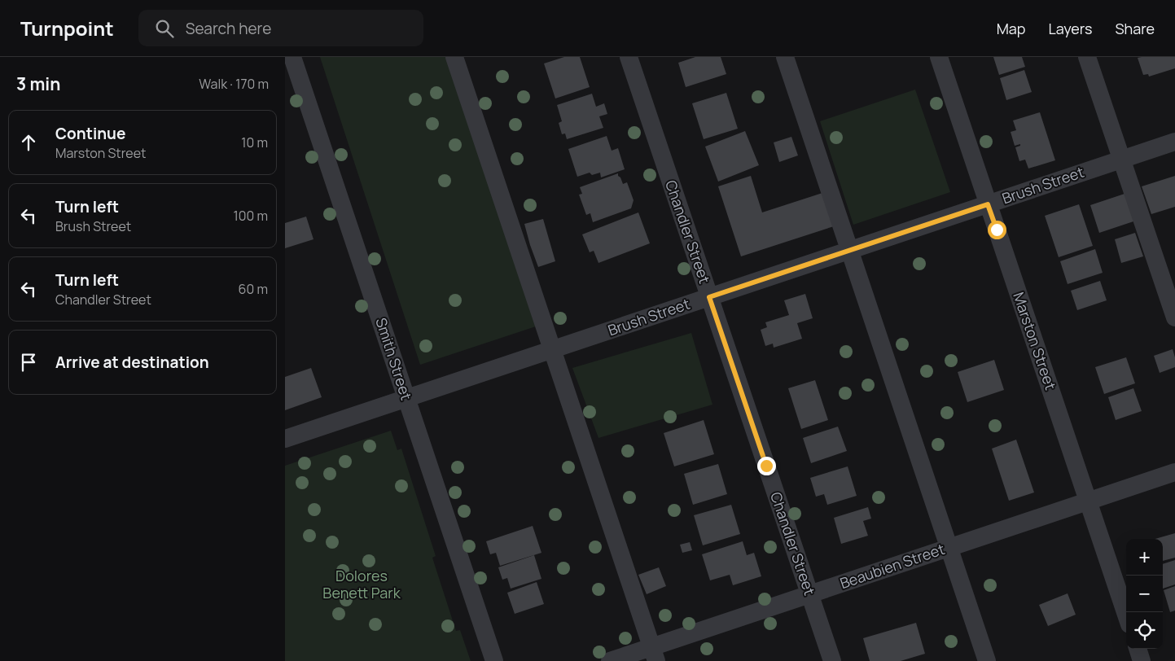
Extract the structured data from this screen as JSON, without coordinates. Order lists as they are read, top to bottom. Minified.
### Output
{"streets":{"street":["Brush Street","Chandler Street","Marston Street","Smith Street","Beaubien Street"]},"crossings":[["Brush Street","Chandler Street"],["Brush Street","Marston Street"],["Brush Street","Smith Street"],["Chandler Street","Beaubien Street"],["Marston Street","Beaubien Street"]],"parks":["Dolores Benett Park"],"page":{"header":"Turnpoint","search":"Search here","nav":["Map","Layers","Share"],"heading":["3 min","Walk · 170 m"],"list":[["Continue","Marston Street","10 m"],["Turn left","Brush Street","100 m"],["Turn left","Chandler Street","60 m"],"Arrive at destination"],"map_buttons":["+","−"]}}
